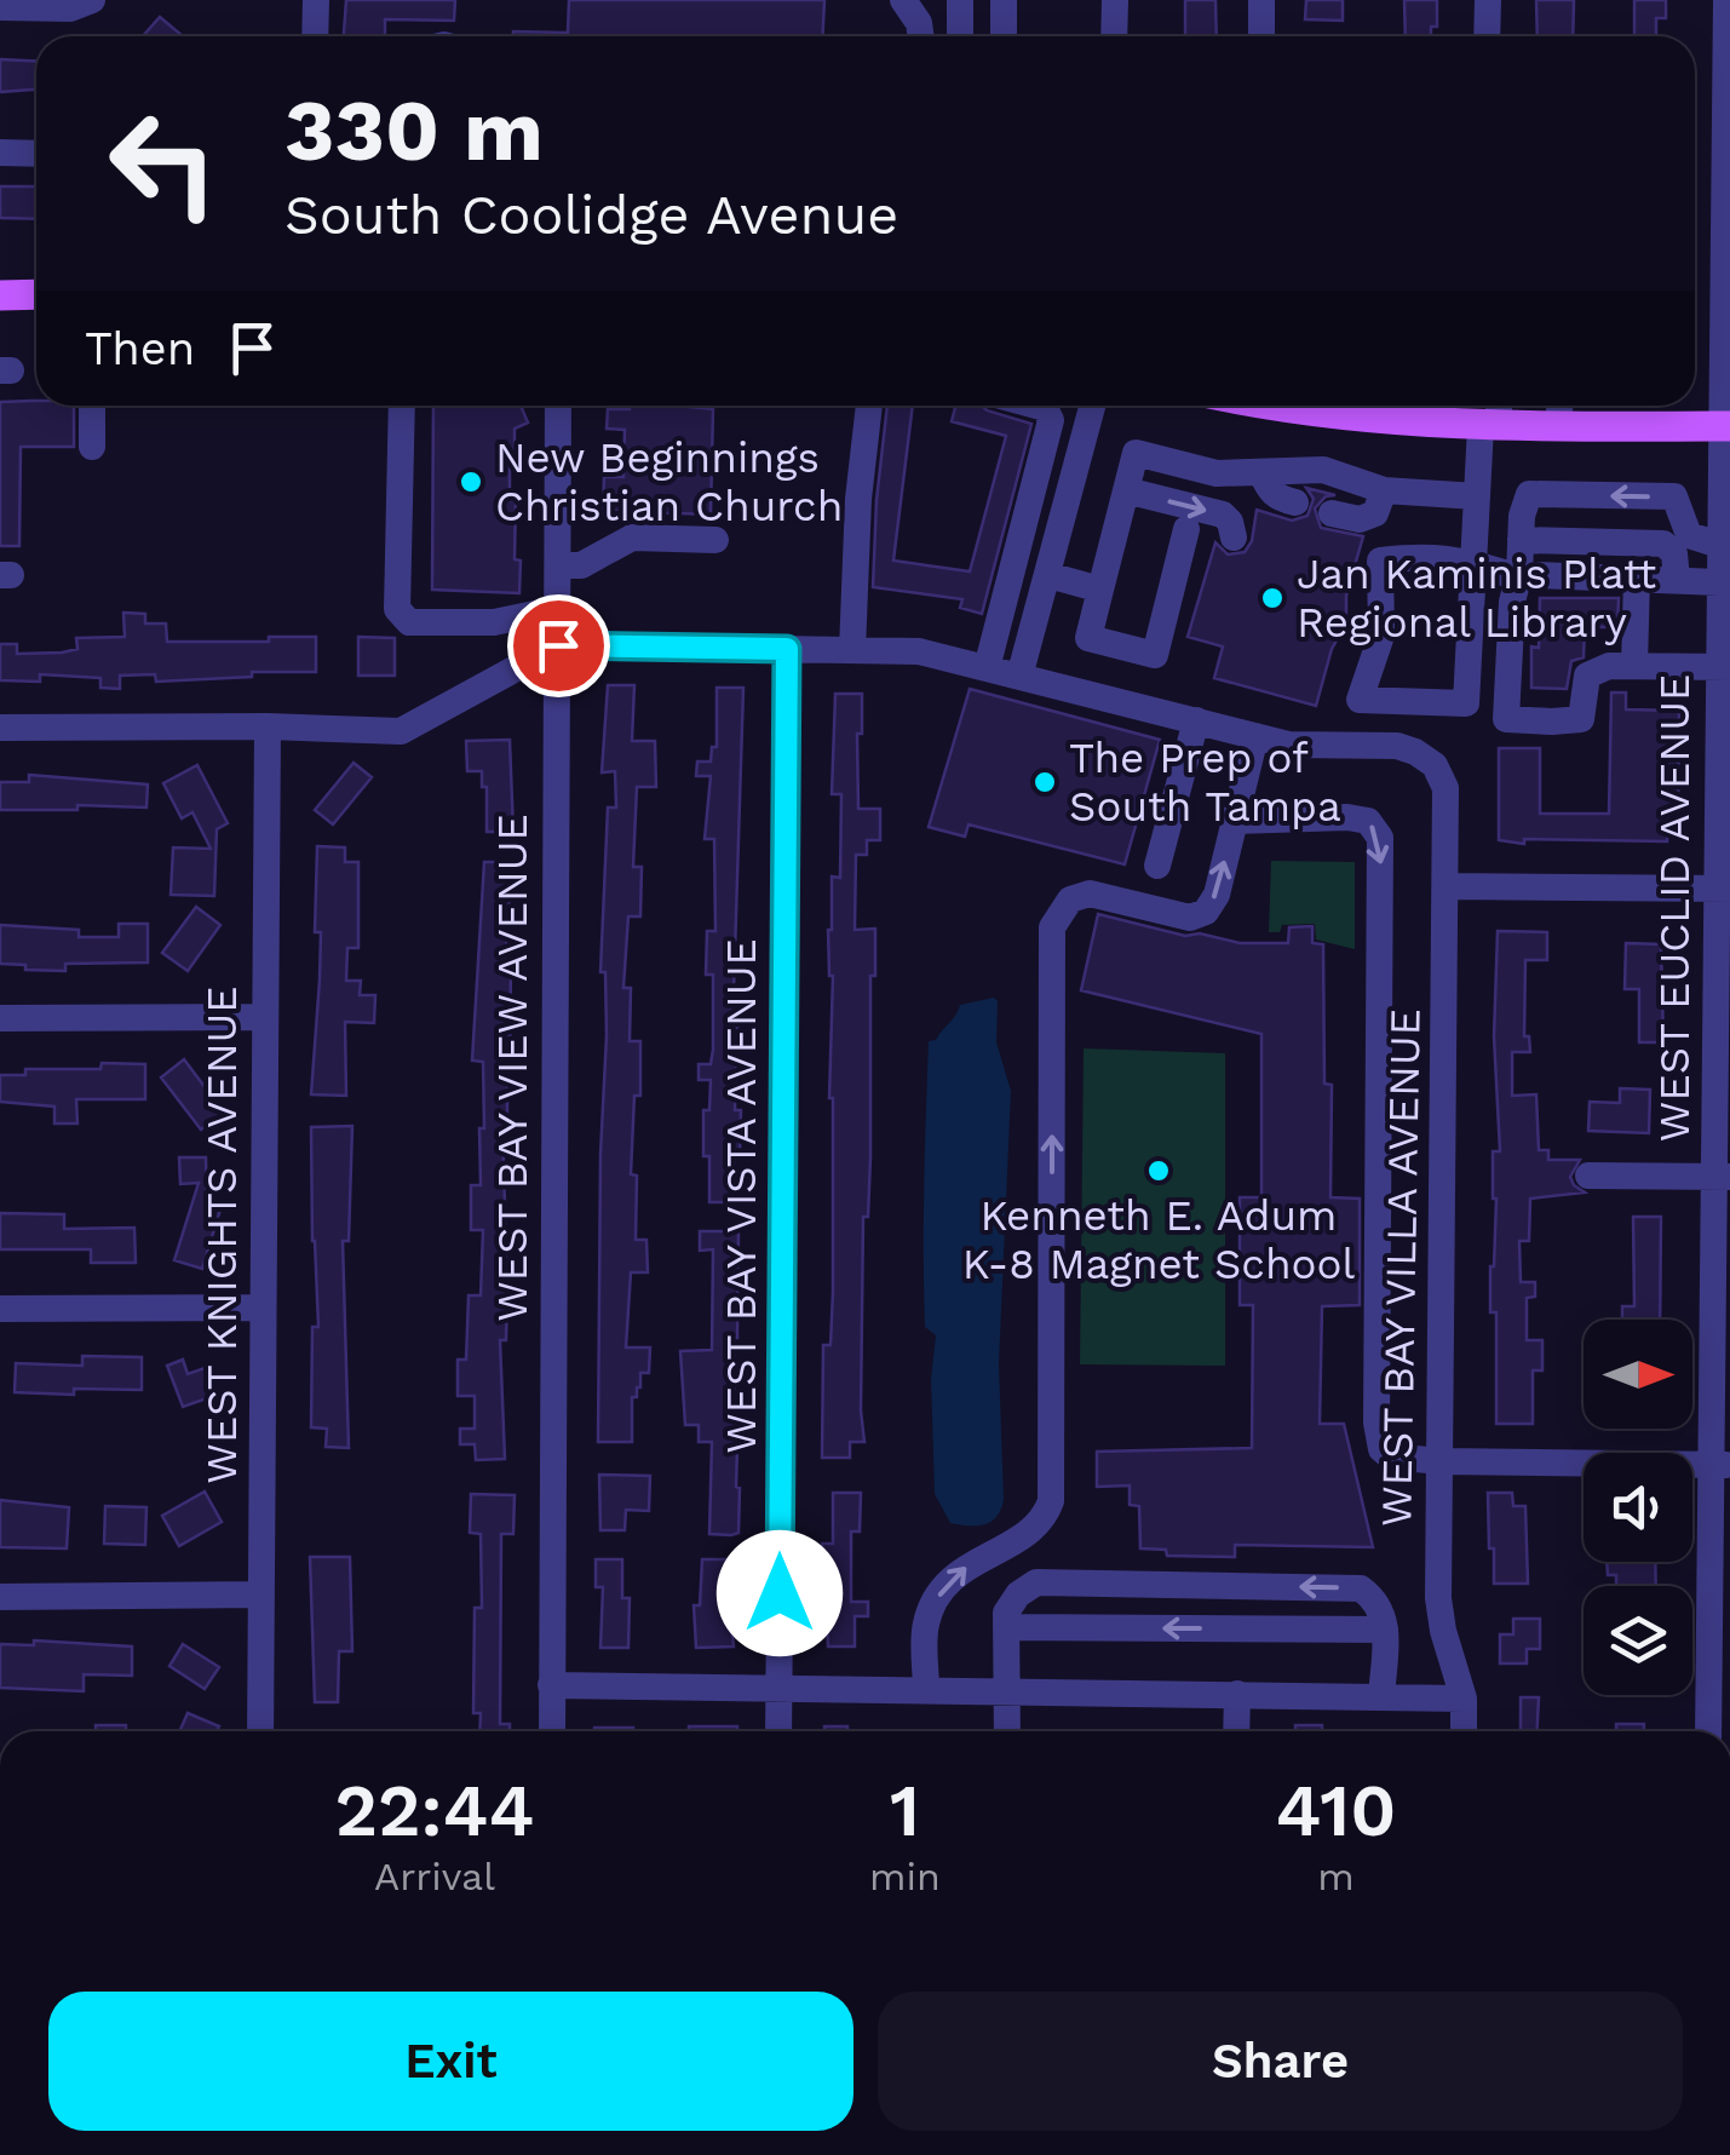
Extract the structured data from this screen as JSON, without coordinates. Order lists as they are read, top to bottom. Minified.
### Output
{"streets":{"street":["WEST EUCLID AVENUE","WEST BAY VIEW AVENUE","WEST BAY VISTA AVENUE","WEST KNIGHTS AVENUE","WEST BAY VILLA AVENUE"]},"places":["New Beginnings Christian Church","Jan Kaminis Platt Regional Library","The Prep of South Tampa","Kenneth E. Adum K-8 Magnet School"],"north":"right","page":{"turn":["330 m","South Coolidge Avenue"],"then":"Then","eta":["22:44","Arrival","1","min","410","m"],"buttons":["Exit","Share"]}}
